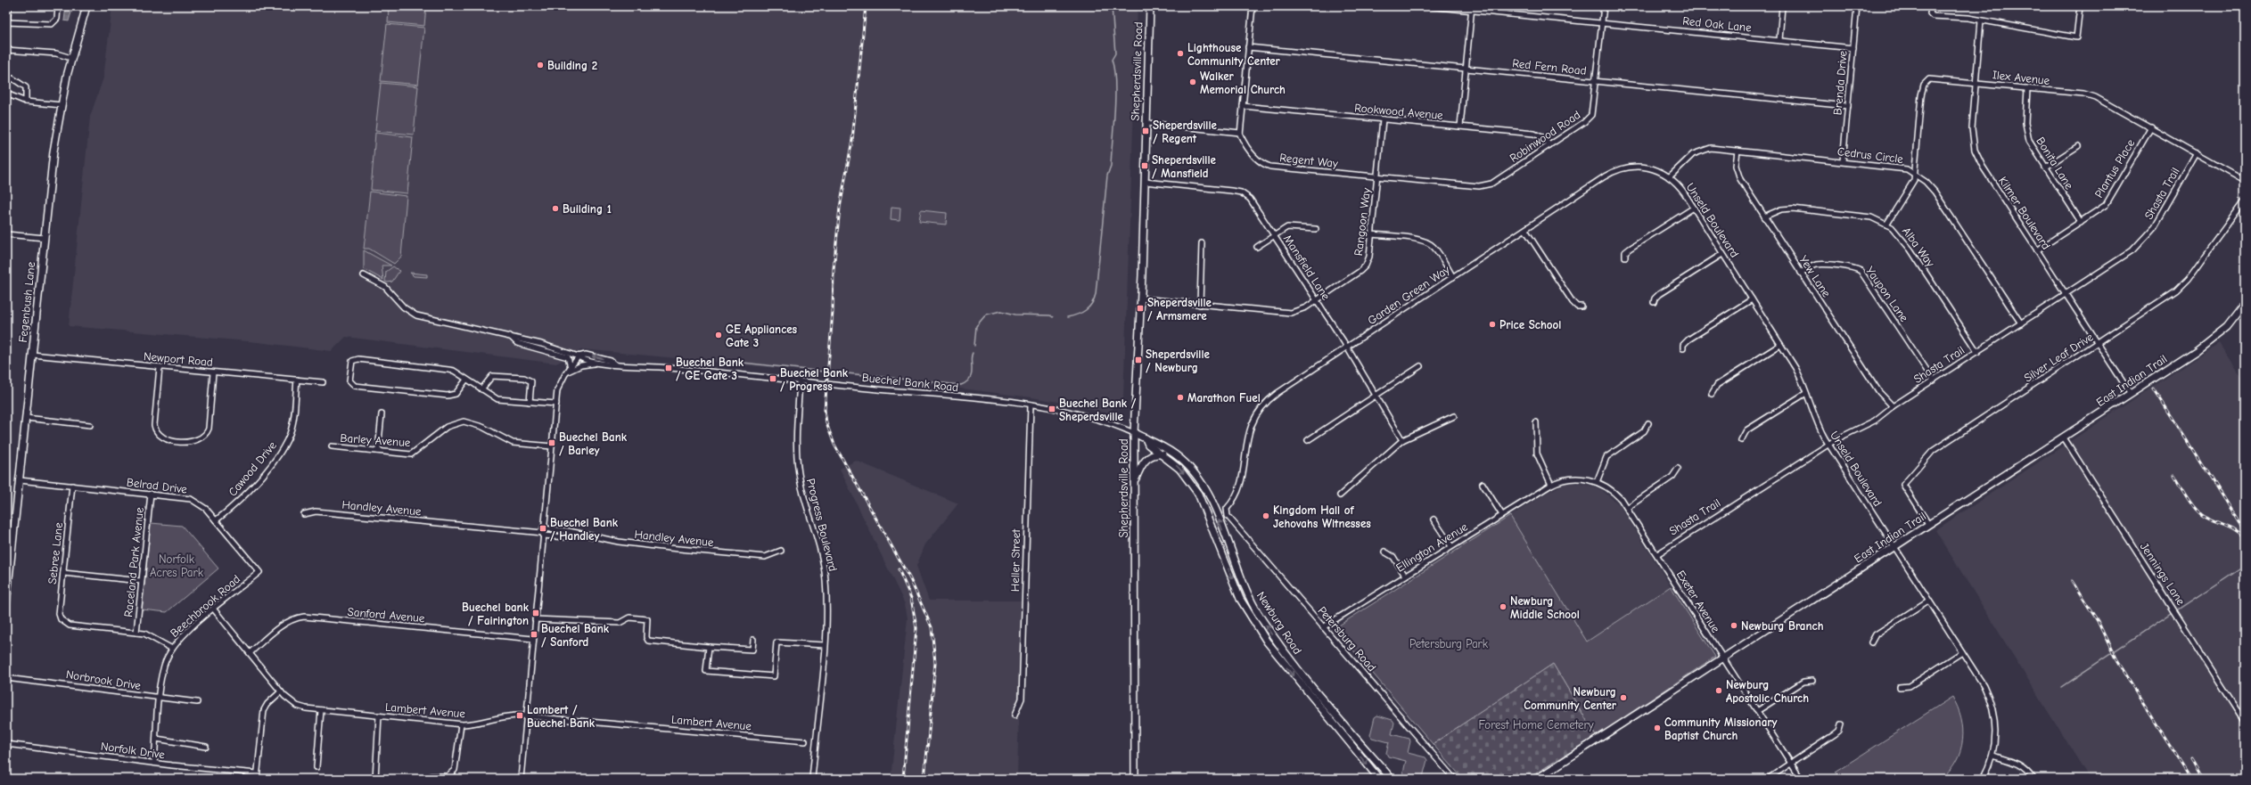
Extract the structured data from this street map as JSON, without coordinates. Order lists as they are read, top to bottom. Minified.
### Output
{"streets":{"main road":["Shepherdsville Road","Fegenbush Lane","East Indian Trail","Newburg Road"],"street":["Red Oak Lane","Red Fern Road","Ilex Avenue","Brenda Drive","Rookwood Avenue","Robinwood Road","Cedrus Circle","Regent Way","Bonita Lane","Plantus Place","Shasta Trail","Kilmer Boulevard","Unseld Boulevard","Rangoon Way","Alba Way","Mansfield Lane","Yew Lane","Yaupon Lane","Garden Green Way","Silver Leaf Drive","Newport Road","Buechel Bank Road","Barley Avenue","Cawood Drive","Belrad Drive","Handley Avenue","Progress Boulevard","Ellington Avenue","Sebree Lane","Heller Street","Raceland Park Avenue","Jennings Lane","Exeter Avenue","Beechbrook Road","Sanford Avenue","Petersburg Road","Norbrook Drive","Lambert Avenue","Norfolk Drive"]},"crossings":[["Red Oak Lane","Brenda Drive"],["Red Oak Lane","Robinwood Road"],["Red Fern Road","Brenda Drive"],["Red Fern Road","Robinwood Road"],["Shepherdsville Road","Rangoon Way"],["Shepherdsville Road","Mansfield Lane"],["Shepherdsville Road","Buechel Bank Road"],["Shepherdsville Road","Newburg Road"],["Ilex Avenue","Cedrus Circle"],["Ilex Avenue","Bonita Lane"],["Ilex Avenue","Plantus Place"],["Ilex Avenue","Shasta Trail"],["Ilex Avenue","Kilmer Boulevard"],["Ilex Avenue","Alba Way"],["Brenda Drive","Cedrus Circle"],["Rookwood Avenue","Robinwood Road"],["Rookwood Avenue","Rangoon Way"],["Robinwood Road","Regent Way"],["Cedrus Circle","Shasta Trail"],["Cedrus Circle","Unseld Boulevard"],["Cedrus Circle","Yew Lane"],["Cedrus Circle","Garden Green Way"],["Regent Way","Rangoon Way"],["Bonita Lane","Plantus Place"],["Plantus Place","Kilmer Boulevard"],["Shasta Trail","Kilmer Boulevard"],["Shasta Trail","Unseld Boulevard"],["Shasta Trail","Alba Way"],["Shasta Trail","Yew Lane"],["Shasta Trail","Yaupon Lane"],["Shasta Trail","Exeter Avenue"],["Kilmer Boulevard","Silver Leaf Drive"],["Kilmer Boulevard","East Indian Trail"],["Unseld Boulevard","Garden Green Way"],["Unseld Boulevard","East Indian Trail"],["Rangoon Way","Mansfield Lane"],["Alba Way","Yew Lane"],["Mansfield Lane","Garden Green Way"],["Yew Lane","Yaupon Lane"],["Garden Green Way","Petersburg Road"],["Fegenbush Lane","Newport Road"],["Fegenbush Lane","Belrad Drive"],["Silver Leaf Drive","East Indian Trail"],["Newport Road","Cawood Drive"],["East Indian Trail","Jennings Lane"],["East Indian Trail","Exeter Avenue"],["Buechel Bank Road","Progress Boulevard"],["Buechel Bank Road","Heller Street"],["Buechel Bank Road","Newburg Road"],["Cawood Drive","Belrad Drive"],["Belrad Drive","Sebree Lane"],["Belrad Drive","Raceland Park Avenue"],["Belrad Drive","Beechbrook Road"],["Ellington Avenue","Exeter Avenue"],["Ellington Avenue","Petersburg Road"],["Sebree Lane","Raceland Park Avenue"],["Beechbrook Road","Norbrook Drive"],["Beechbrook Road","Lambert Avenue"],["Beechbrook Road","Norfolk Drive"],["Sanford Avenue","Lambert Avenue"]],"parks":["Norfolk Acres Park","Petersburg Park","Forest Home Cemetery"],"places":{"other":["Lighthouse Community Center","Building 2","Walker Memorial Church","Building 1","Price School","GE Appliances Gate 3","Marathon Fuel","Kingdom Hall of Jehovahs Witnesses","Newburg Middle School","Newburg Branch","Newburg Apostolic Church","Newburg Community Center","Community Missionary Baptist Church"],"transit":["Sheperdsville / Regent","Sheperdsville / Mansfield","Sheperdsville / Armsmere","Sheperdsville / Newburg","Buechel Bank / GE Gate 3","Buechel Bank / Progress","Buechel Bank / Sheperdsville","Buechel Bank / Barley","Buechel Bank / Handley","Buechel bank / Fairington","Buechel Bank / Sanford","Lambert / Buechel Bank"]}}
